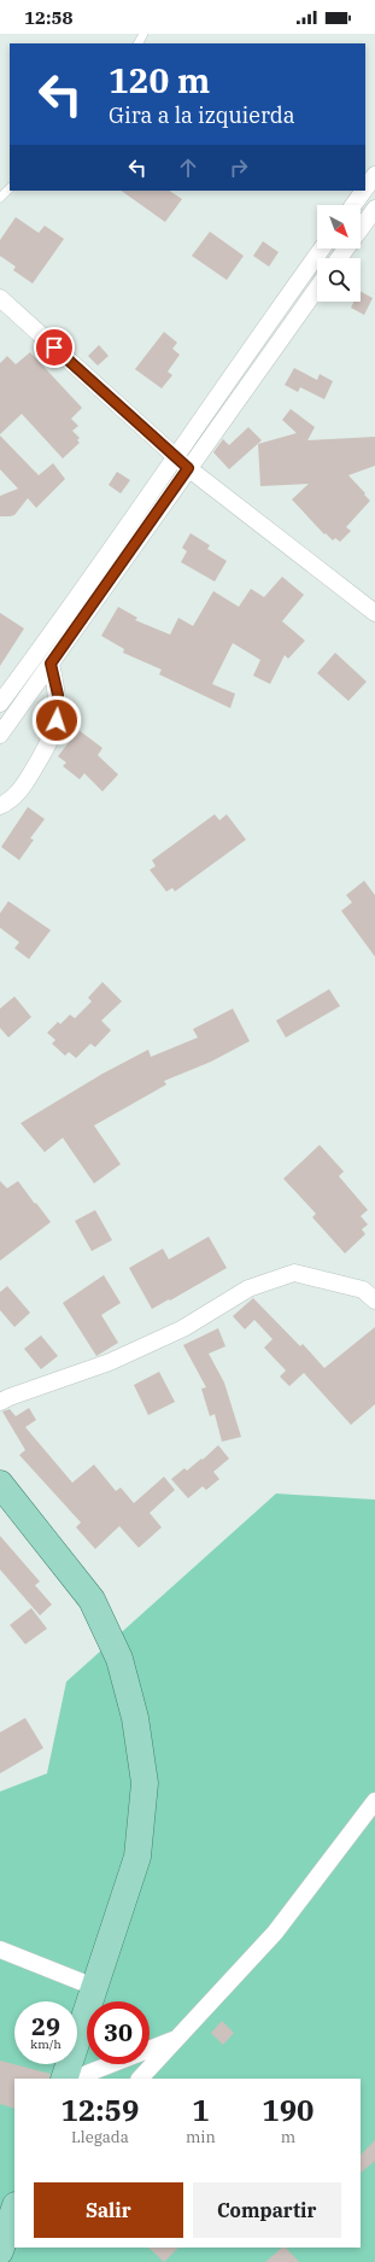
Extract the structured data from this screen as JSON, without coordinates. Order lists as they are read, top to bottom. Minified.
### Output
{"north":"bottom right","page":{"status":"12:58","turn":["120 m","Gira a la izquierda"],"speed":"29 km/h","limit":"30","eta":["12:59","Llegada","1","min","190","m"],"buttons":["Salir","Compartir"]}}
